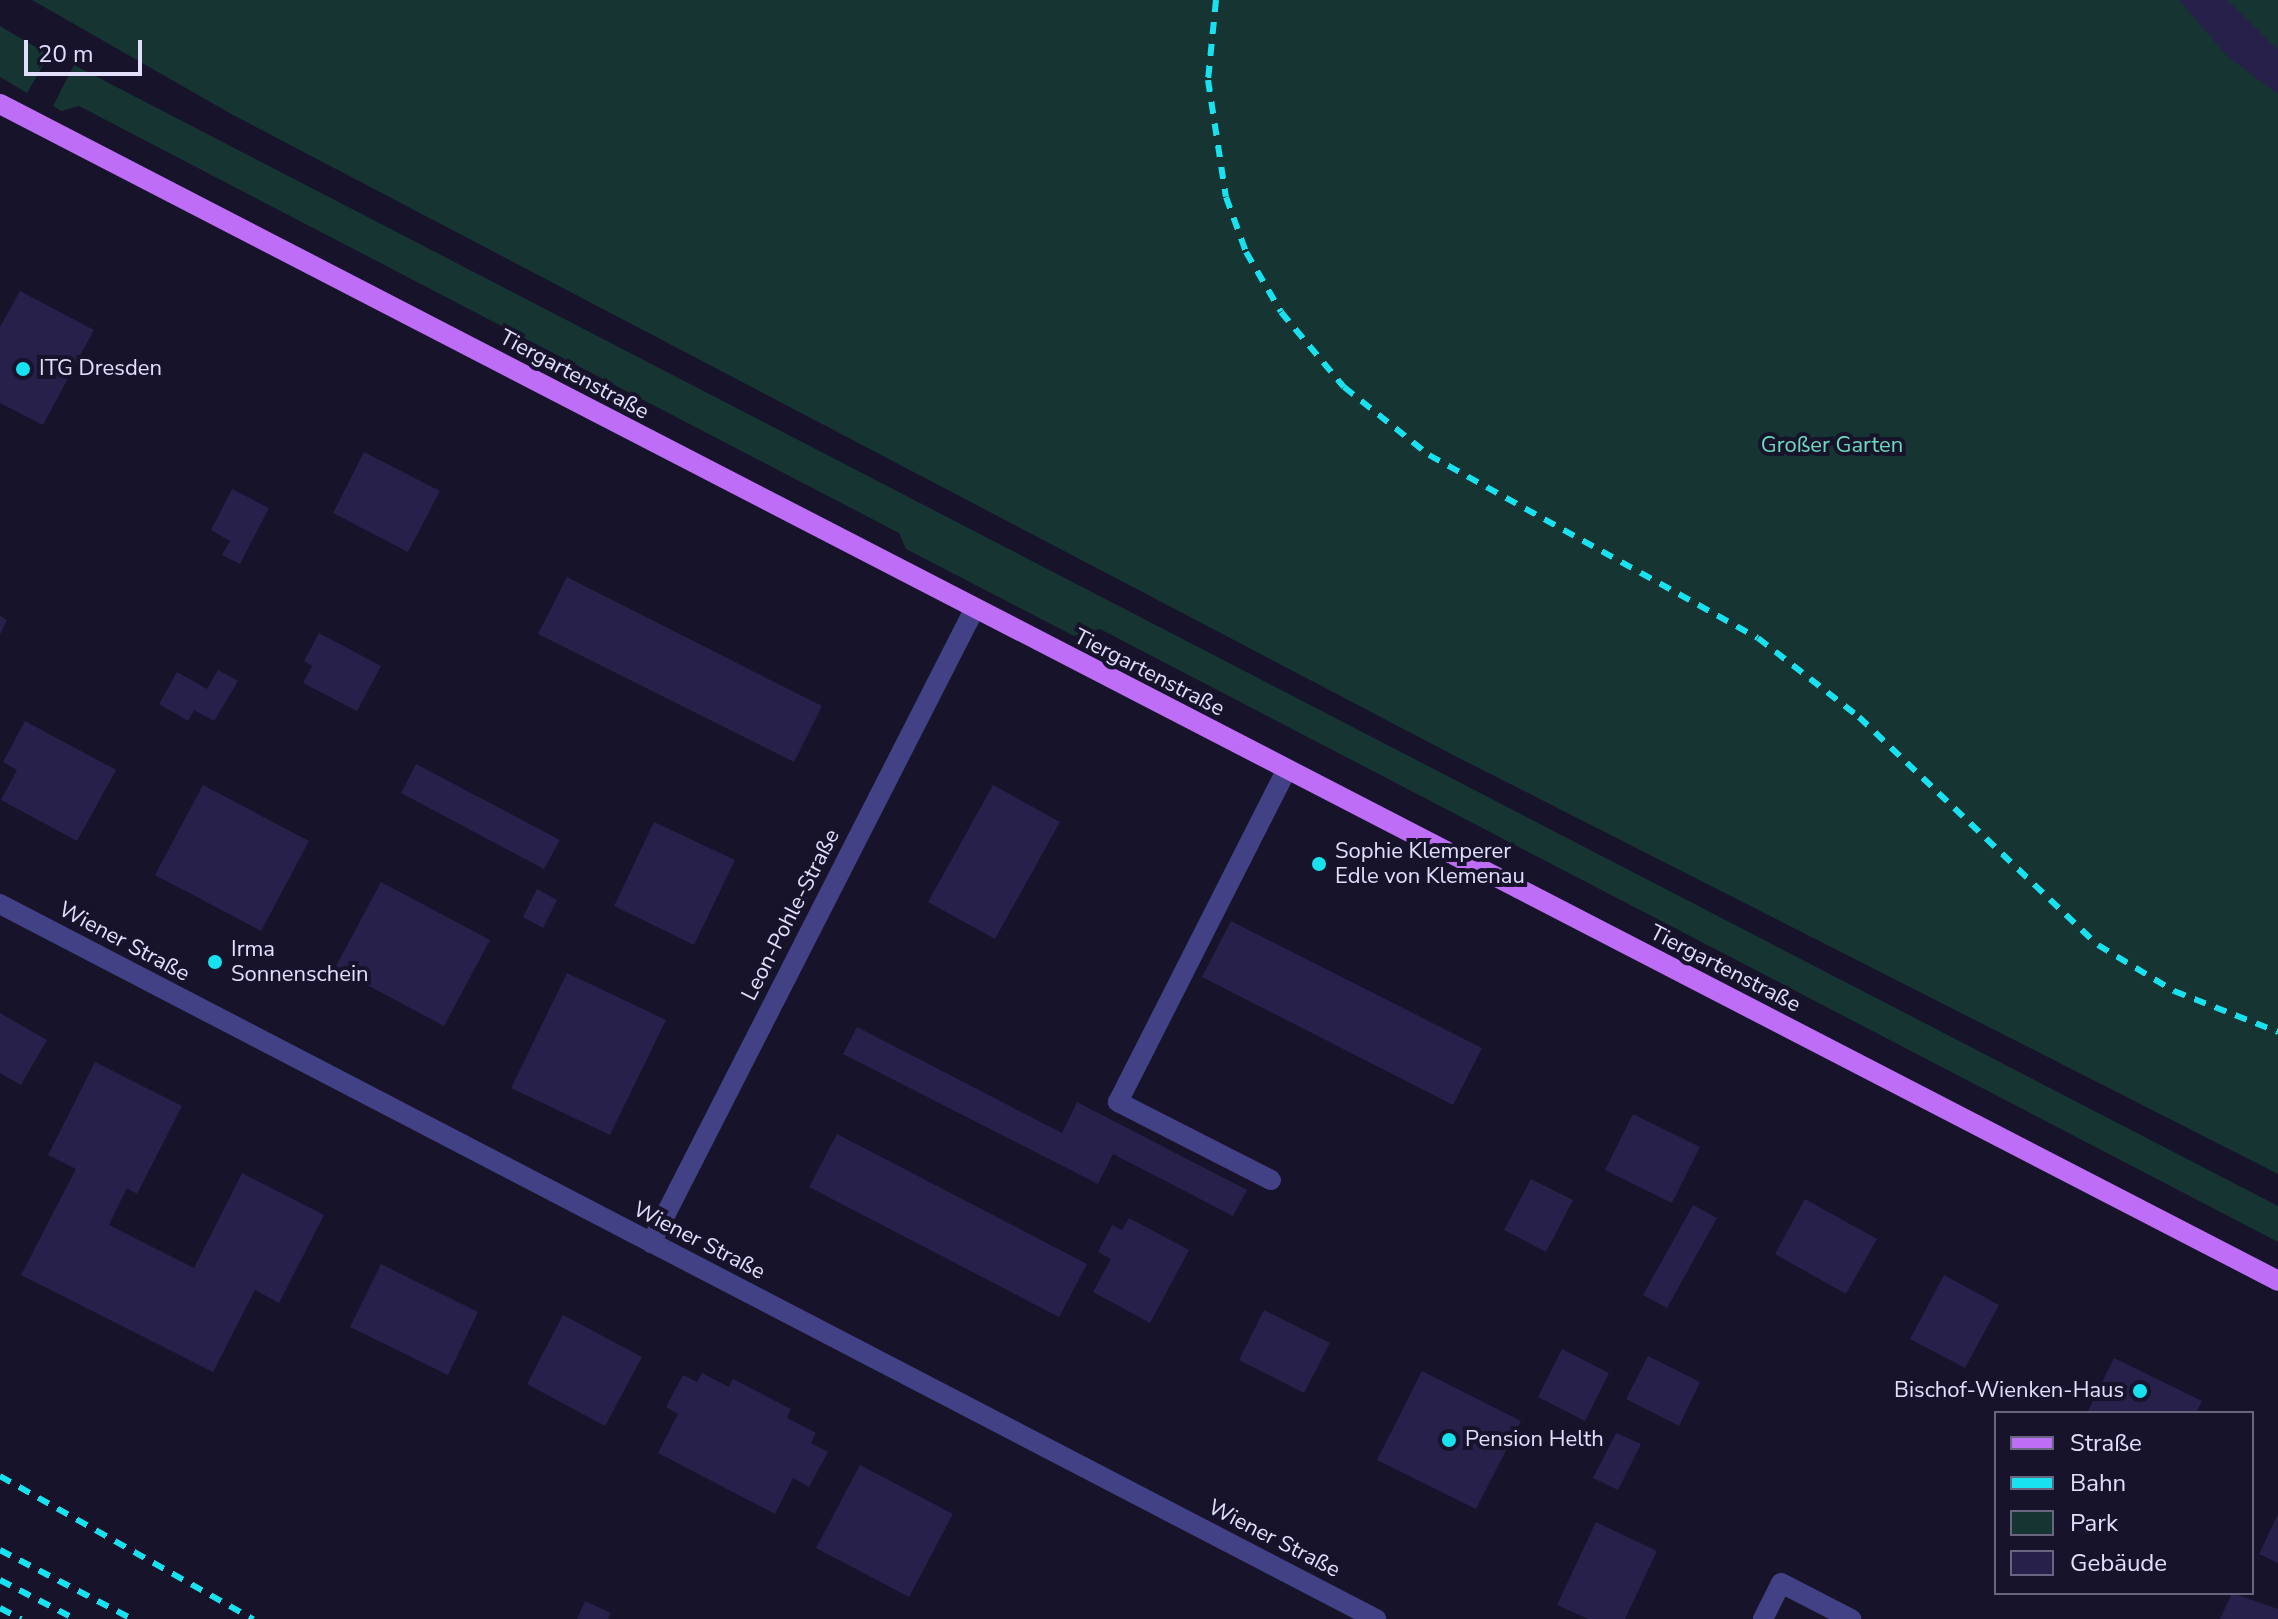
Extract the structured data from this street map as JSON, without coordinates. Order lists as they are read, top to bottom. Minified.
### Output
{"streets":{"main road":["Tiergartenstraße"],"street":["Leon-Pohle-Straße","Wiener Straße"]},"crossings":[["Tiergartenstraße","Leon-Pohle-Straße"],["Leon-Pohle-Straße","Wiener Straße"]],"parks":["Großer Garten"],"places":["ITG Dresden","Sophie Klemperer Edle von Klemenau","Irma Sonnenschein","Bischof-Wienken-Haus","Pension Helth"],"legend":["Straße","Bahn","Park","Gebäude"],"scale_bar":"20 m"}
